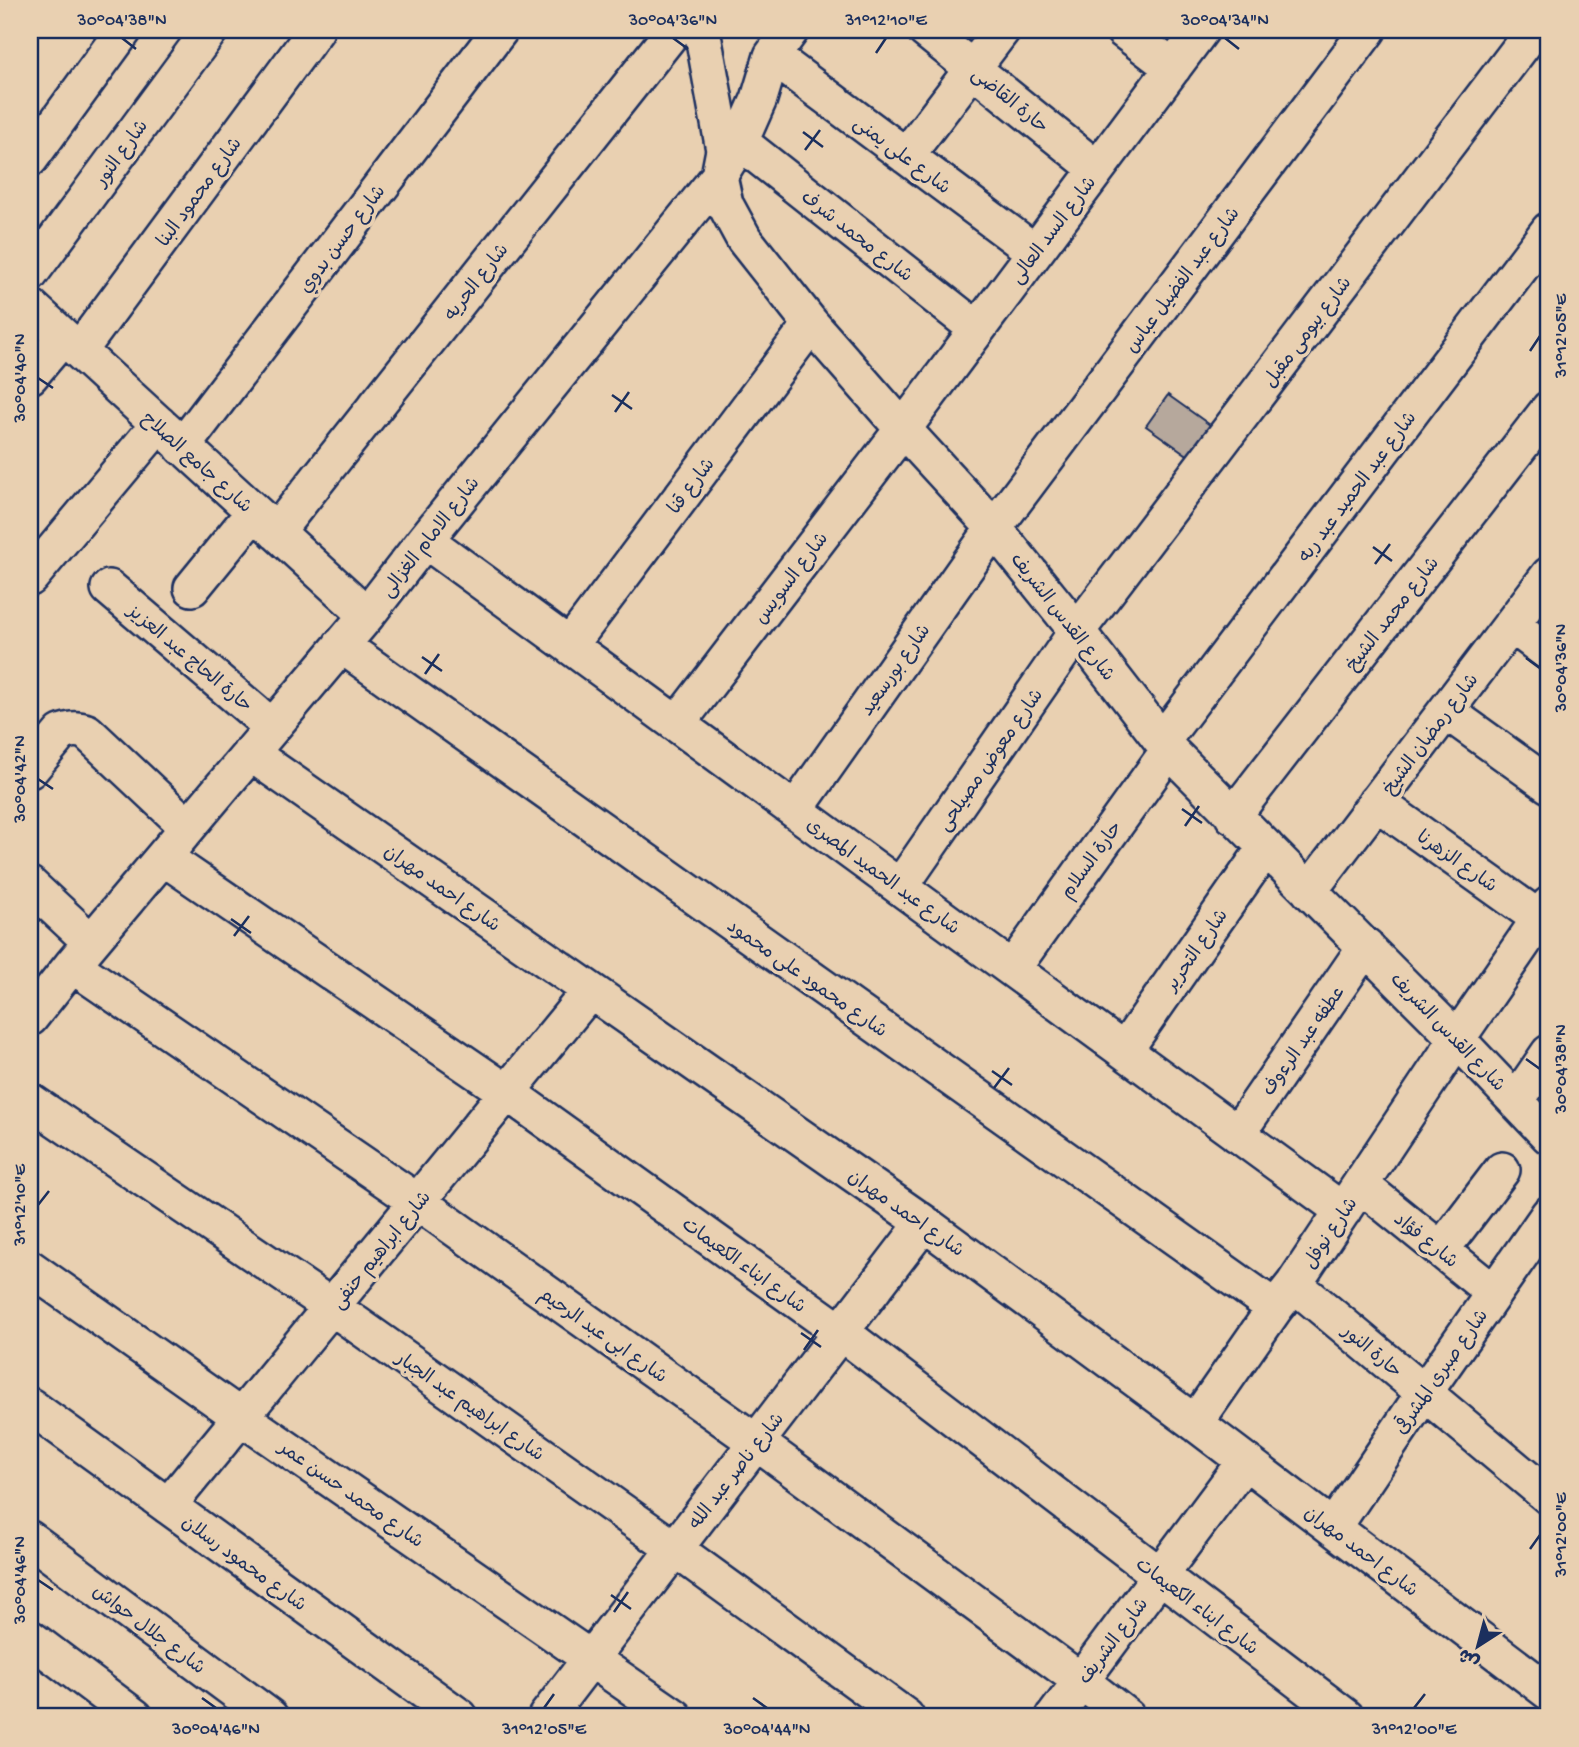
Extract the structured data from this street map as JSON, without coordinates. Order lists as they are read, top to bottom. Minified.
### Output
{"streets":{"street":["حارة القاضى","شارع النور","شارع على يمنى","شارع محمود البنا","شارع السد العالى","شارع محمد شرف","شارع حسن بدوي","شارع عبد الفضيل عباس","شارع الحريه","شارع بيومى مقبل","شارع جامع الصلاح","شارع قنا","شارع عبد الحميد عبد ربه","شارع الامام الغزالى","شارع السويس","شارع محمد الشيخ","شارع القدس الشريف","حارة الحاج عبد العزيز","شارع بورسعيد","شارع رمضان الشيخ","شارع معوض مصيلحى","حارة السلام","شارع الزهرنا","شارع عبد الحميد المصرى","شارع احمد مهران","شارع التحرير","شارع محمود على محمود","عطفه عبد الرءوف","شارع نوفل","شارع فؤاد","شارع ابراهيم حنفى","شارع ابناء الكعيمات","شارع ابى عبد الرحيم","حارة النور","شارع صبرى المشرقى","شارع ابراهيم عبد الجبار","شارع ناصر عبد الله","شارع محمد حسن عمر","شارع محمود رسلان","شارع جلال حواش","شارع الشريف"]},"crossings":[["حارة القاضى","شارع السد العالى"],["شارع على يمنى","شارع السد العالى"],["شارع على يمنى","شارع الامام الغزالى"],["شارع محمود البنا","شارع جامع الصلاح"],["شارع السد العالى","شارع محمد شرف"],["شارع السد العالى","شارع السويس"],["شارع السد العالى","شارع القدس الشريف"],["شارع محمد شرف","شارع الامام الغزالى"],["شارع حسن بدوي","شارع جامع الصلاح"],["شارع عبد الفضيل عباس","شارع القدس الشريف"],["شارع عبد الفضيل عباس","شارع بورسعيد"],["شارع الحريه","شارع جامع الصلاح"],["شارع بيومى مقبل","شارع القدس الشريف"],["شارع بيومى مقبل","شارع معوض مصيلحى"],["شارع جامع الصلاح","شارع الامام الغزالى"],["شارع قنا","شارع القدس الشريف"],["شارع قنا","شارع عبد الحميد المصرى"],["شارع عبد الحميد عبد ربه","شارع القدس الشريف"],["شارع عبد الحميد عبد ربه","حارة السلام"],["شارع الامام الغزالى","شارع القدس الشريف"],["شارع الامام الغزالى","حارة الحاج عبد العزيز"],["شارع الامام الغزالى","شارع عبد الحميد المصرى"],["شارع الامام الغزالى","شارع احمد مهران"],["شارع الامام الغزالى","شارع محمود على محمود"],["شارع الامام الغزالى","شارع ابناء الكعيمات"],["شارع الامام الغزالى","شارع ابى عبد الرحيم"],["شارع السويس","شارع القدس الشريف"],["شارع السويس","شارع عبد الحميد المصرى"],["شارع محمد الشيخ","شارع القدس الشريف"],["شارع القدس الشريف","شارع بورسعيد"],["شارع القدس الشريف","شارع رمضان الشيخ"],["شارع القدس الشريف","شارع معوض مصيلحى"],["شارع القدس الشريف","حارة السلام"],["شارع القدس الشريف","شارع التحرير"],["شارع القدس الشريف","عطفه عبد الرءوف"],["شارع القدس الشريف","شارع نوفل"],["حارة الحاج عبد العزيز","شارع احمد مهران"],["شارع بورسعيد","شارع عبد الحميد المصرى"],["شارع رمضان الشيخ","شارع الزهرنا"],["شارع معوض مصيلحى","شارع عبد الحميد المصرى"],["حارة السلام","شارع عبد الحميد المصرى"],["شارع عبد الحميد المصرى","شارع التحرير"],["شارع عبد الحميد المصرى","عطفه عبد الرءوف"],["شارع عبد الحميد المصرى","شارع نوفل"],["شارع عبد الحميد المصرى","شارع فؤاد"],["شارع احمد مهران","شارع نوفل"],["شارع احمد مهران","شارع ابراهيم حنفى"],["شارع احمد مهران","شارع صبرى المشرقى"],["شارع احمد مهران","شارع ناصر عبد الله"],["شارع احمد مهران","شارع الشريف"],["شارع محمود على محمود","شارع نوفل"],["شارع محمود على محمود","حارة النور"],["شارع نوفل","شارع فؤاد"],["شارع نوفل","حارة النور"],["شارع فؤاد","شارع صبرى المشرقى"],["شارع ابراهيم حنفى","شارع ابناء الكعيمات"],["شارع ابراهيم حنفى","شارع ابى عبد الرحيم"],["شارع ابراهيم حنفى","شارع ابراهيم عبد الجبار"],["شارع ابراهيم حنفى","شارع محمد حسن عمر"],["شارع ابراهيم حنفى","شارع محمود رسلان"],["شارع ابناء الكعيمات","شارع ناصر عبد الله"],["شارع ابناء الكعيمات","شارع الشريف"],["شارع ابى عبد الرحيم","شارع ناصر عبد الله"],["شارع ابى عبد الرحيم","شارع الشريف"],["حارة النور","شارع صبرى المشرقى"],["شارع ابراهيم عبد الجبار","شارع ناصر عبد الله"],["شارع ناصر عبد الله","شارع محمد حسن عمر"]],"north":"bottom left","coordinates":["30°04'38\"N","30°04'36\"N","31°12'10\"E","30°04'34\"N","31°12'05\"E","30°04'40\"N","30°04'42\"N","31°12'00\"E","30°04'46\"N","30°04'44\"N"]}
